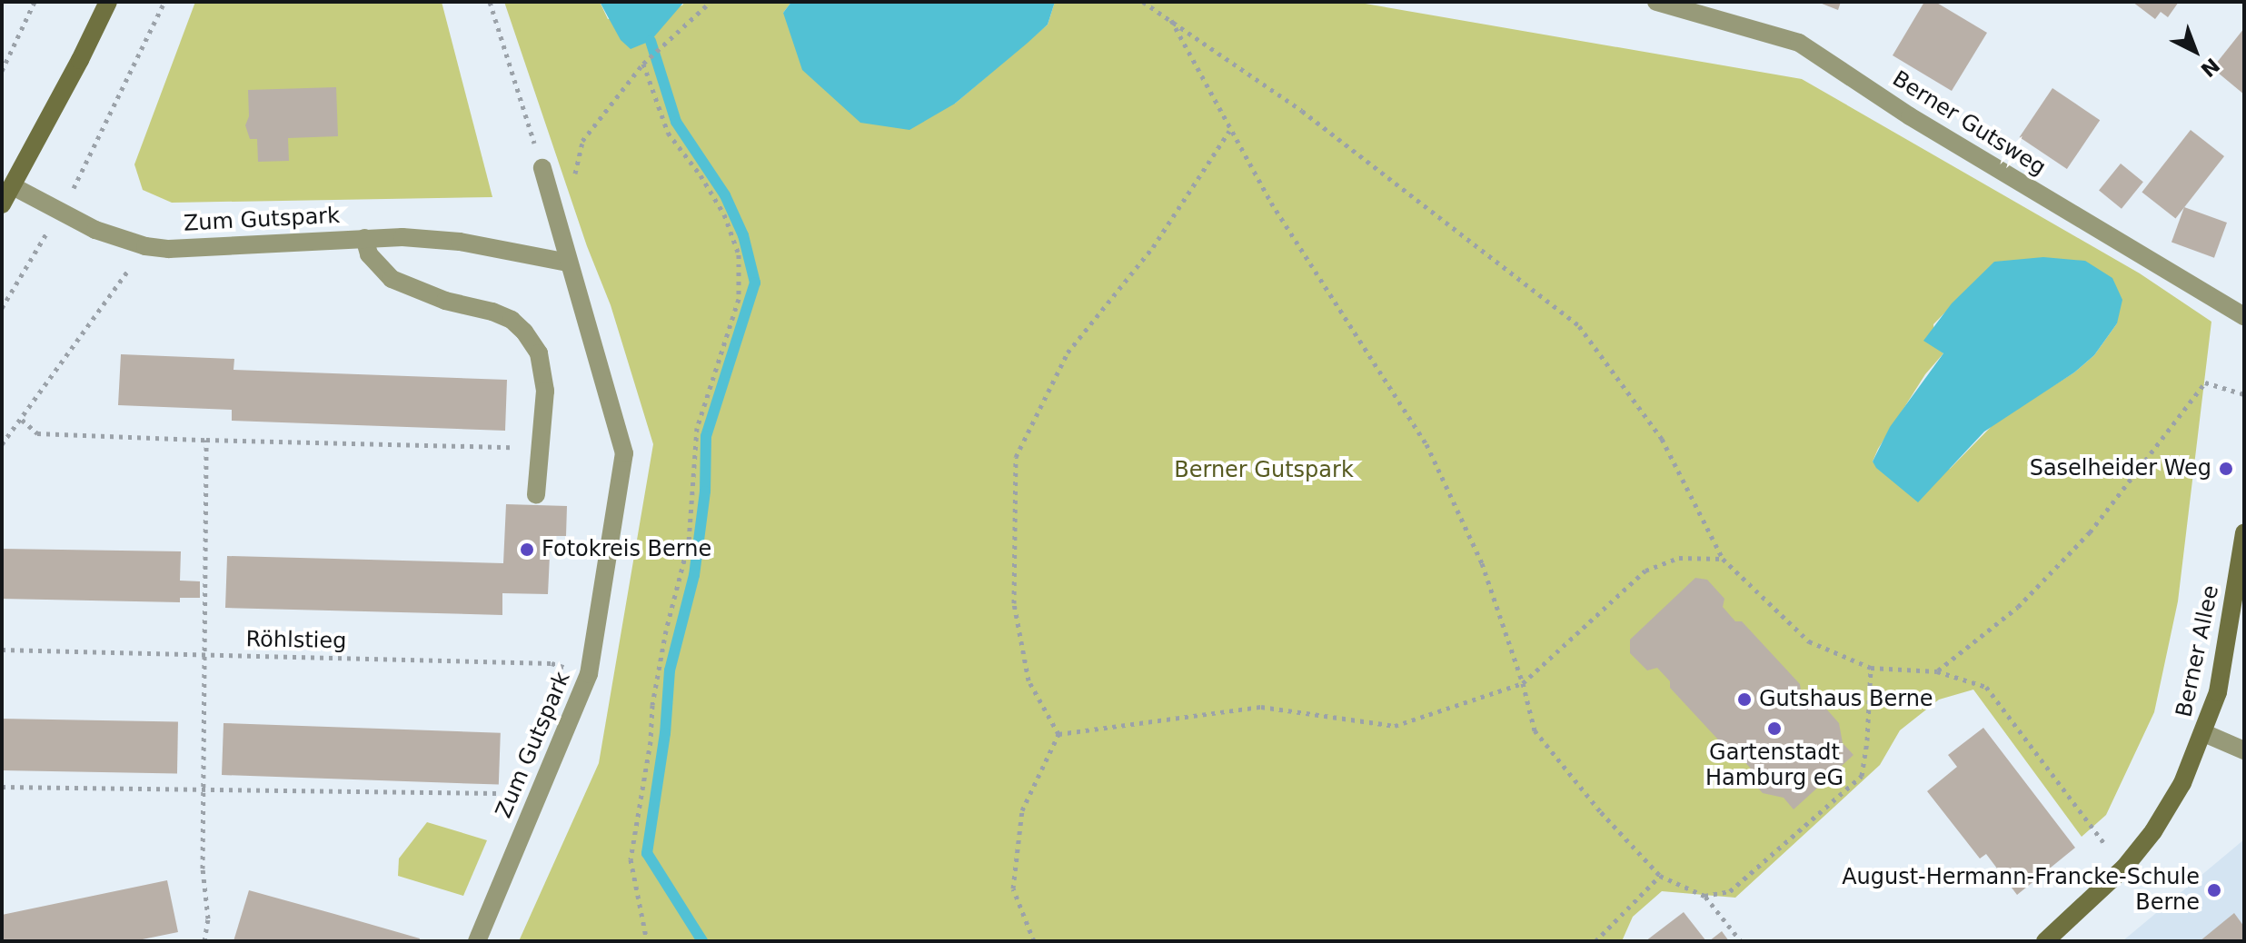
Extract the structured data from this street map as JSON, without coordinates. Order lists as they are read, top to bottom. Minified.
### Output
{"streets":{"street":["Berner Gutsweg","Zum Gutspark","Berner Allee"],"path":["Röhlstieg"]},"crossings":[["Zum Gutspark","Röhlstieg"]],"parks":["Berner Gutspark"],"places":["Saselheider Weg","Fotokreis Berne","Gutshaus Berne","Gartenstadt Hamburg eG","August-Hermann-Francke-Schule Berne"],"north":"bottom right"}
